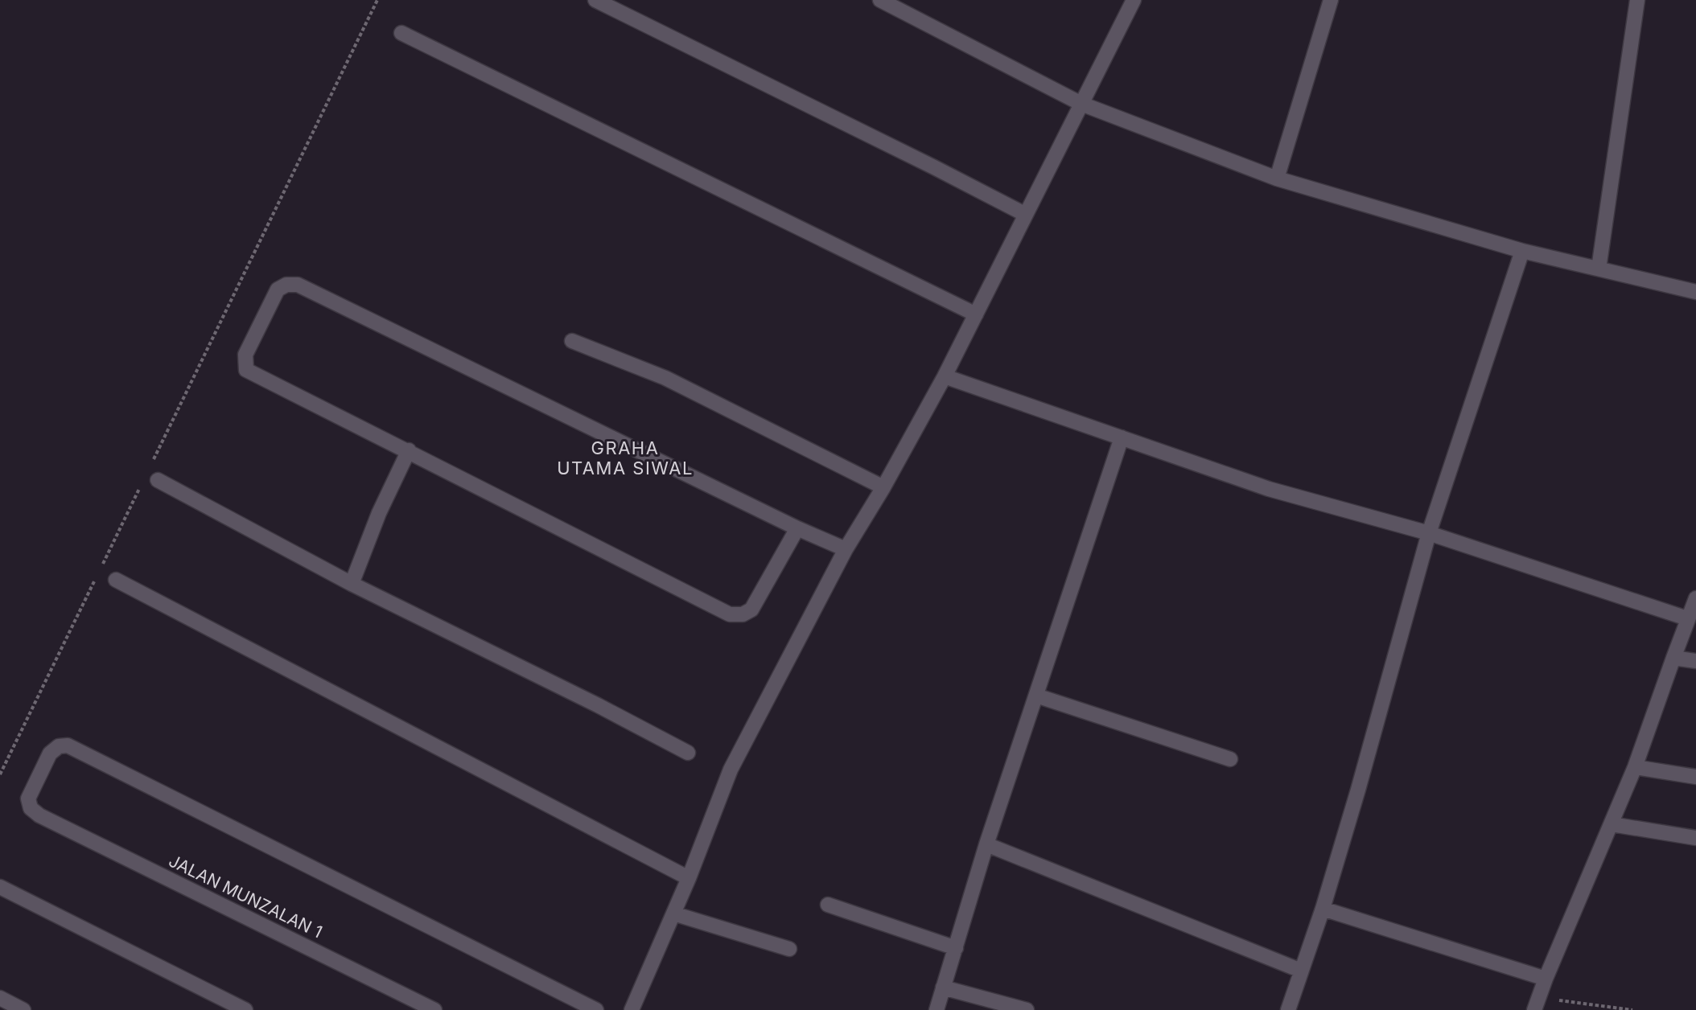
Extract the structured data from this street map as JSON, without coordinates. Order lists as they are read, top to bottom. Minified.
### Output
{"streets":{"street":["JALAN MUNZALAN 1"]},"districts":["GRAHA UTAMA SIWAL"]}
